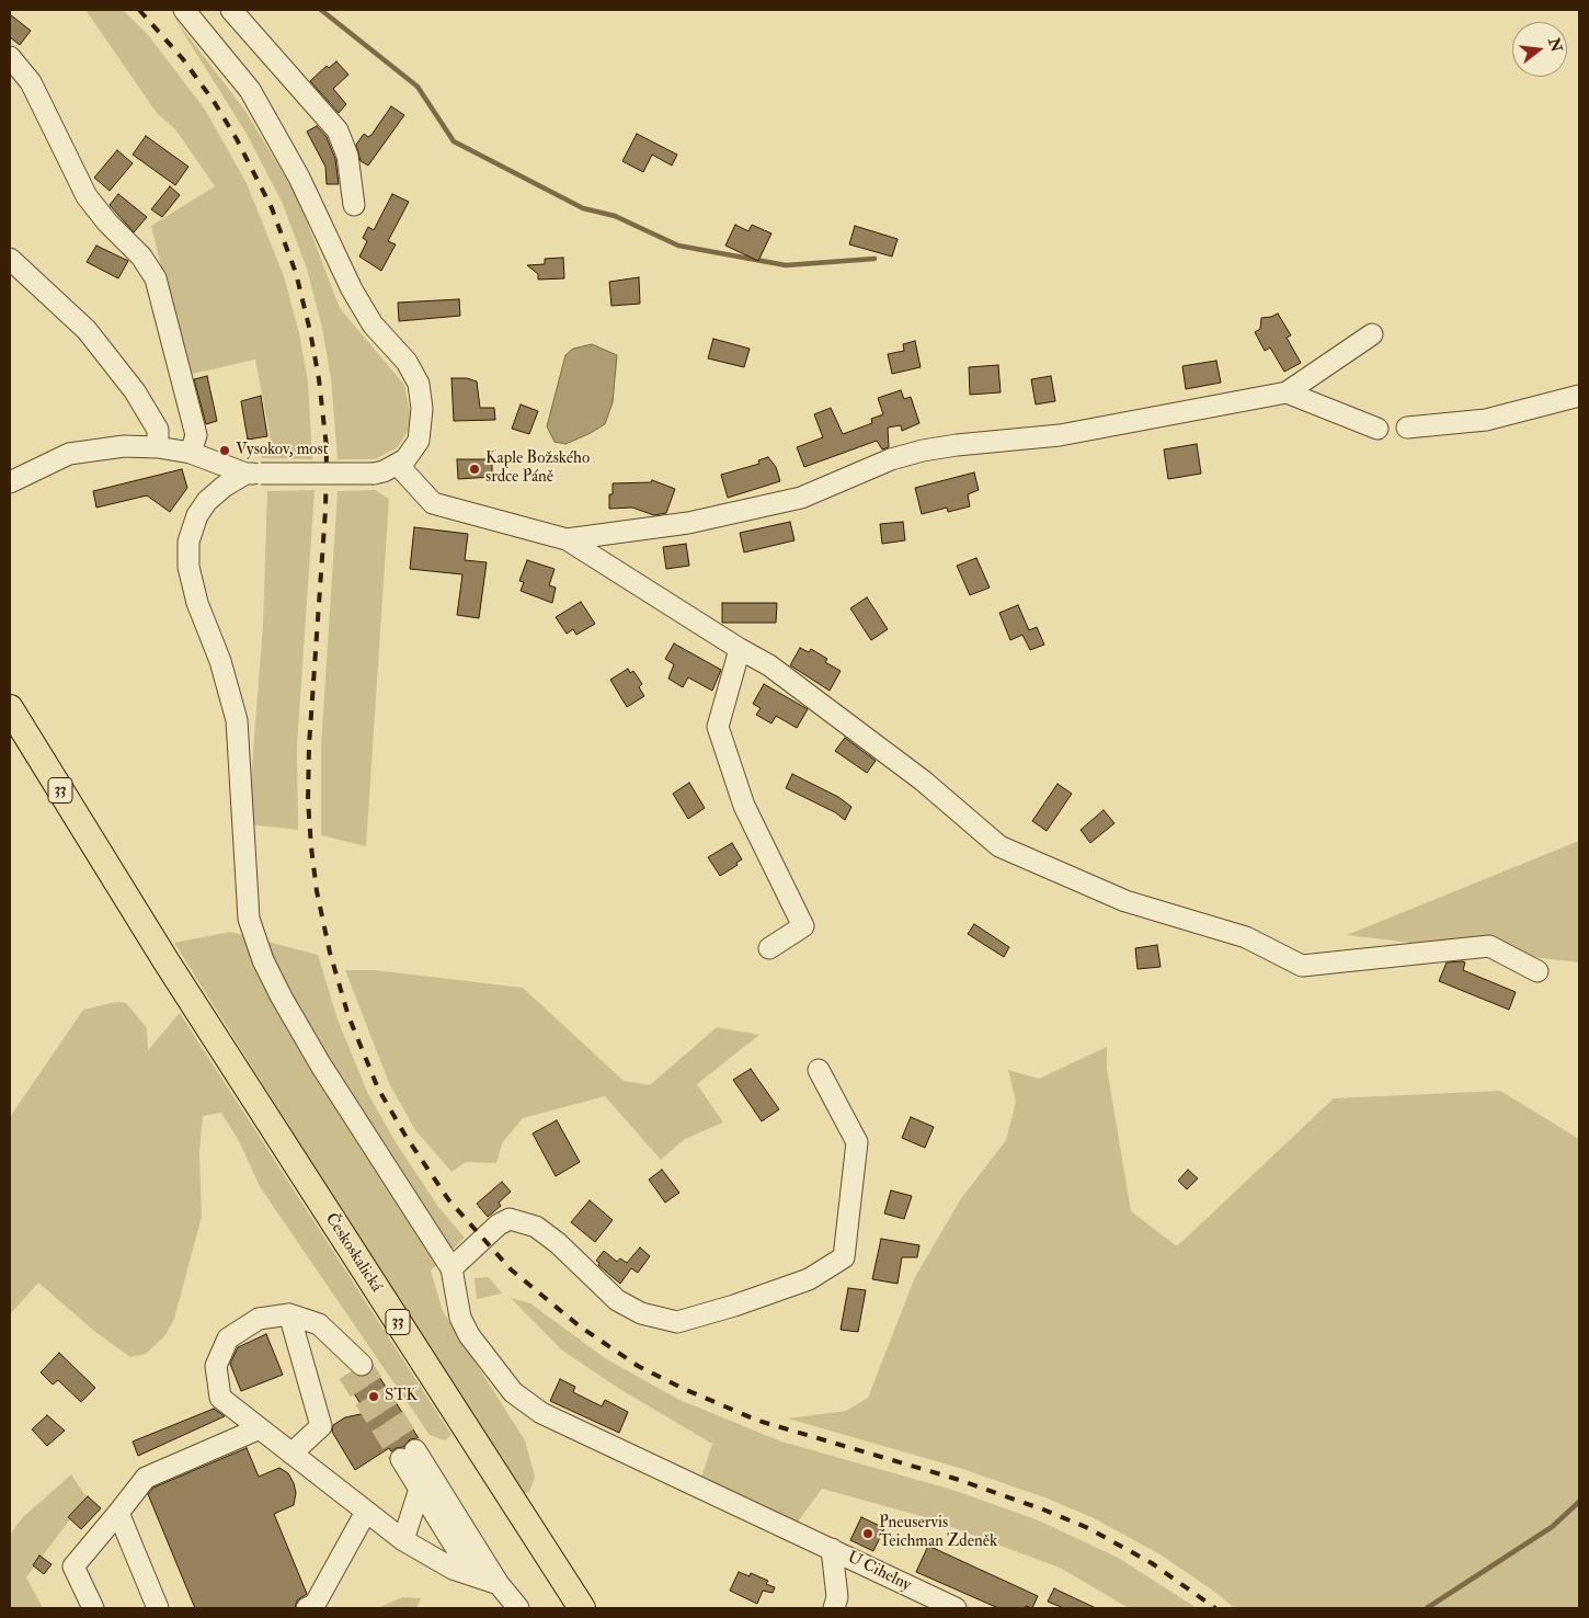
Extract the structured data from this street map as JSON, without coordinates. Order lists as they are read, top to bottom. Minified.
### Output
{"streets":{"main road":["33","Českoskalická"],"street":["U Cihelny"]},"places":["Vysokov, most","Kaple Božského srdce Páně","STK","Pneuservis Teichman Zdeněk"],"north":"right"}
